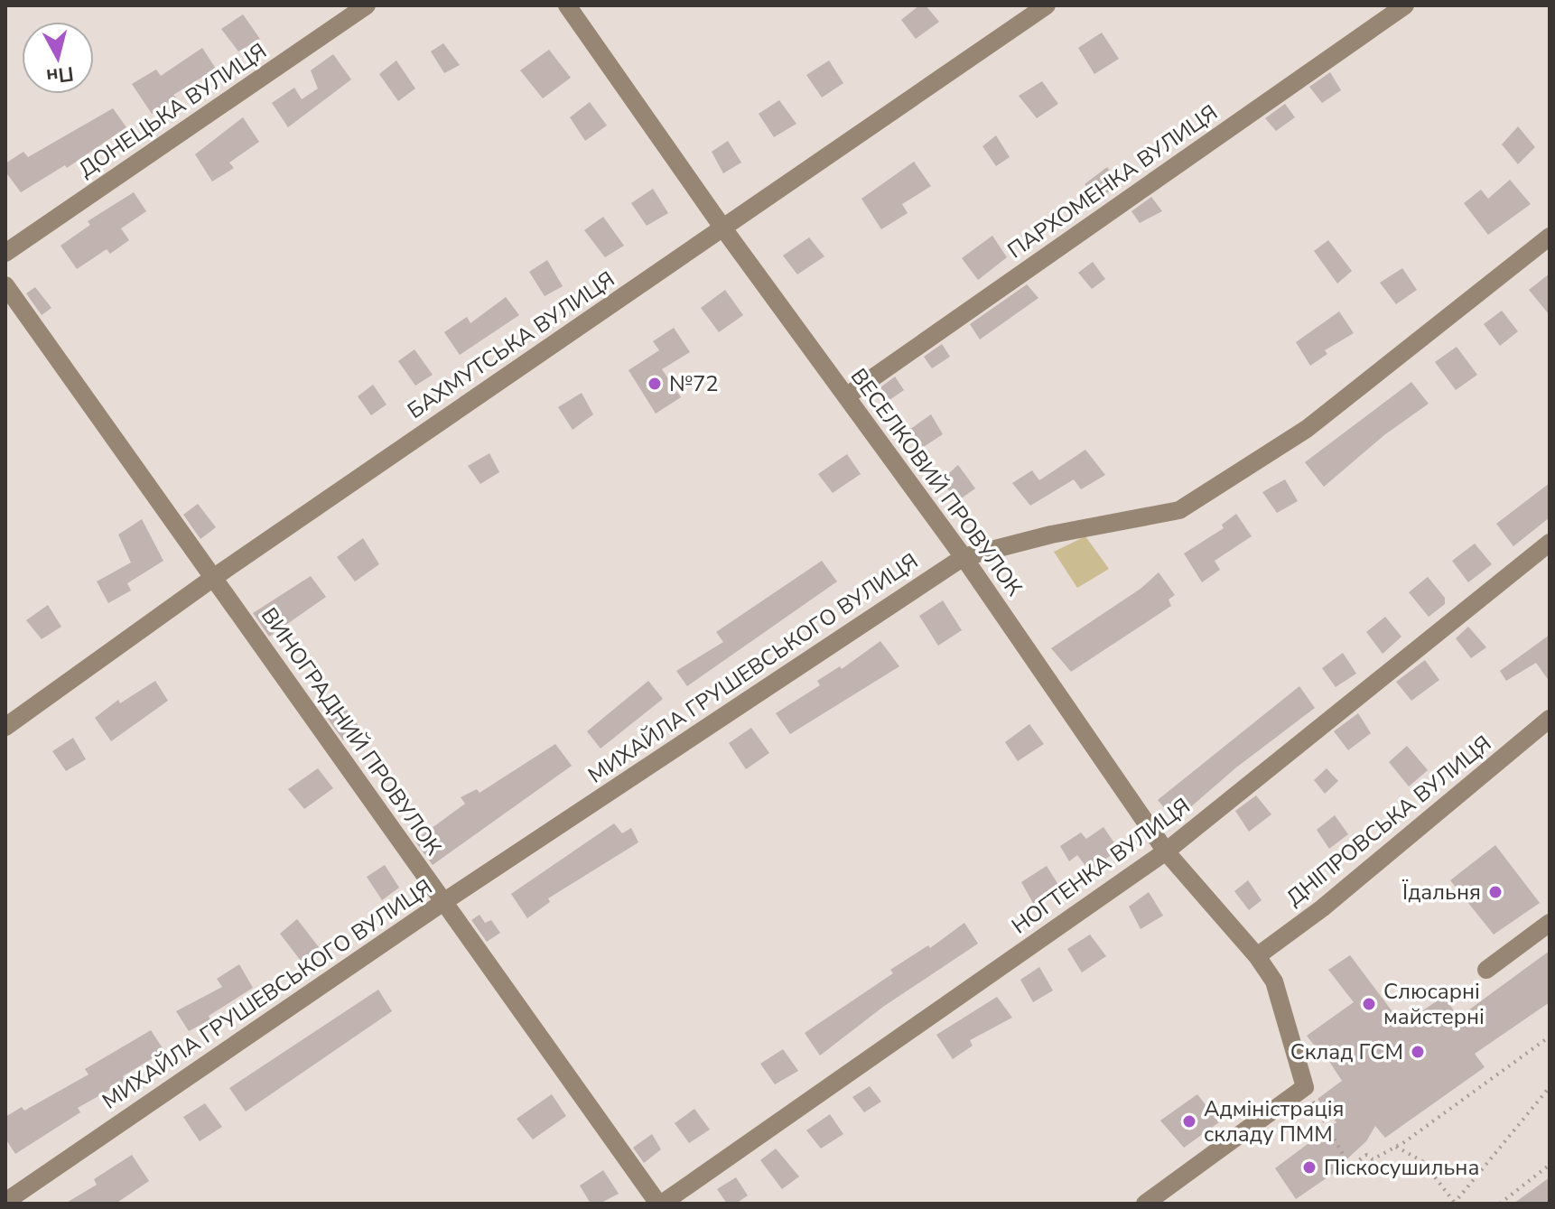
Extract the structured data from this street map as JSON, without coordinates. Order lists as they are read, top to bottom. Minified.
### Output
{"streets":{"street":["ДОНЕЦЬКА ВУЛИЦЯ","ПАРХОМЕНКА ВУЛИЦЯ","БАХМУТСЬКА ВУЛИЦЯ","ВЕСЕЛКОВИЙ ПРОВУЛОК","МИХАЙЛА ГРУШЕВСЬКОГО ВУЛИЦЯ","ВИНОГРАДНИЙ ПРОВУЛОК","ДНІПРОВСЬКА ВУЛИЦЯ","НОГТЕНКА ВУЛИЦЯ"]},"crossings":[["ПАРХОМЕНКА ВУЛИЦЯ","ВЕСЕЛКОВИЙ ПРОВУЛОК"],["БАХМУТСЬКА ВУЛИЦЯ","ВЕСЕЛКОВИЙ ПРОВУЛОК"],["БАХМУТСЬКА ВУЛИЦЯ","ВИНОГРАДНИЙ ПРОВУЛОК"],["ВЕСЕЛКОВИЙ ПРОВУЛОК","МИХАЙЛА ГРУШЕВСЬКОГО ВУЛИЦЯ"],["ВЕСЕЛКОВИЙ ПРОВУЛОК","ДНІПРОВСЬКА ВУЛИЦЯ"],["ВЕСЕЛКОВИЙ ПРОВУЛОК","НОГТЕНКА ВУЛИЦЯ"],["МИХАЙЛА ГРУШЕВСЬКОГО ВУЛИЦЯ","ВИНОГРАДНИЙ ПРОВУЛОК"],["ВИНОГРАДНИЙ ПРОВУЛОК","НОГТЕНКА ВУЛИЦЯ"]],"places":["№72","Їдальня","Слюсарні майстерні","Склад ГСМ","Адміністрація складу ПММ","Піскосушильна"],"north":"bottom"}
